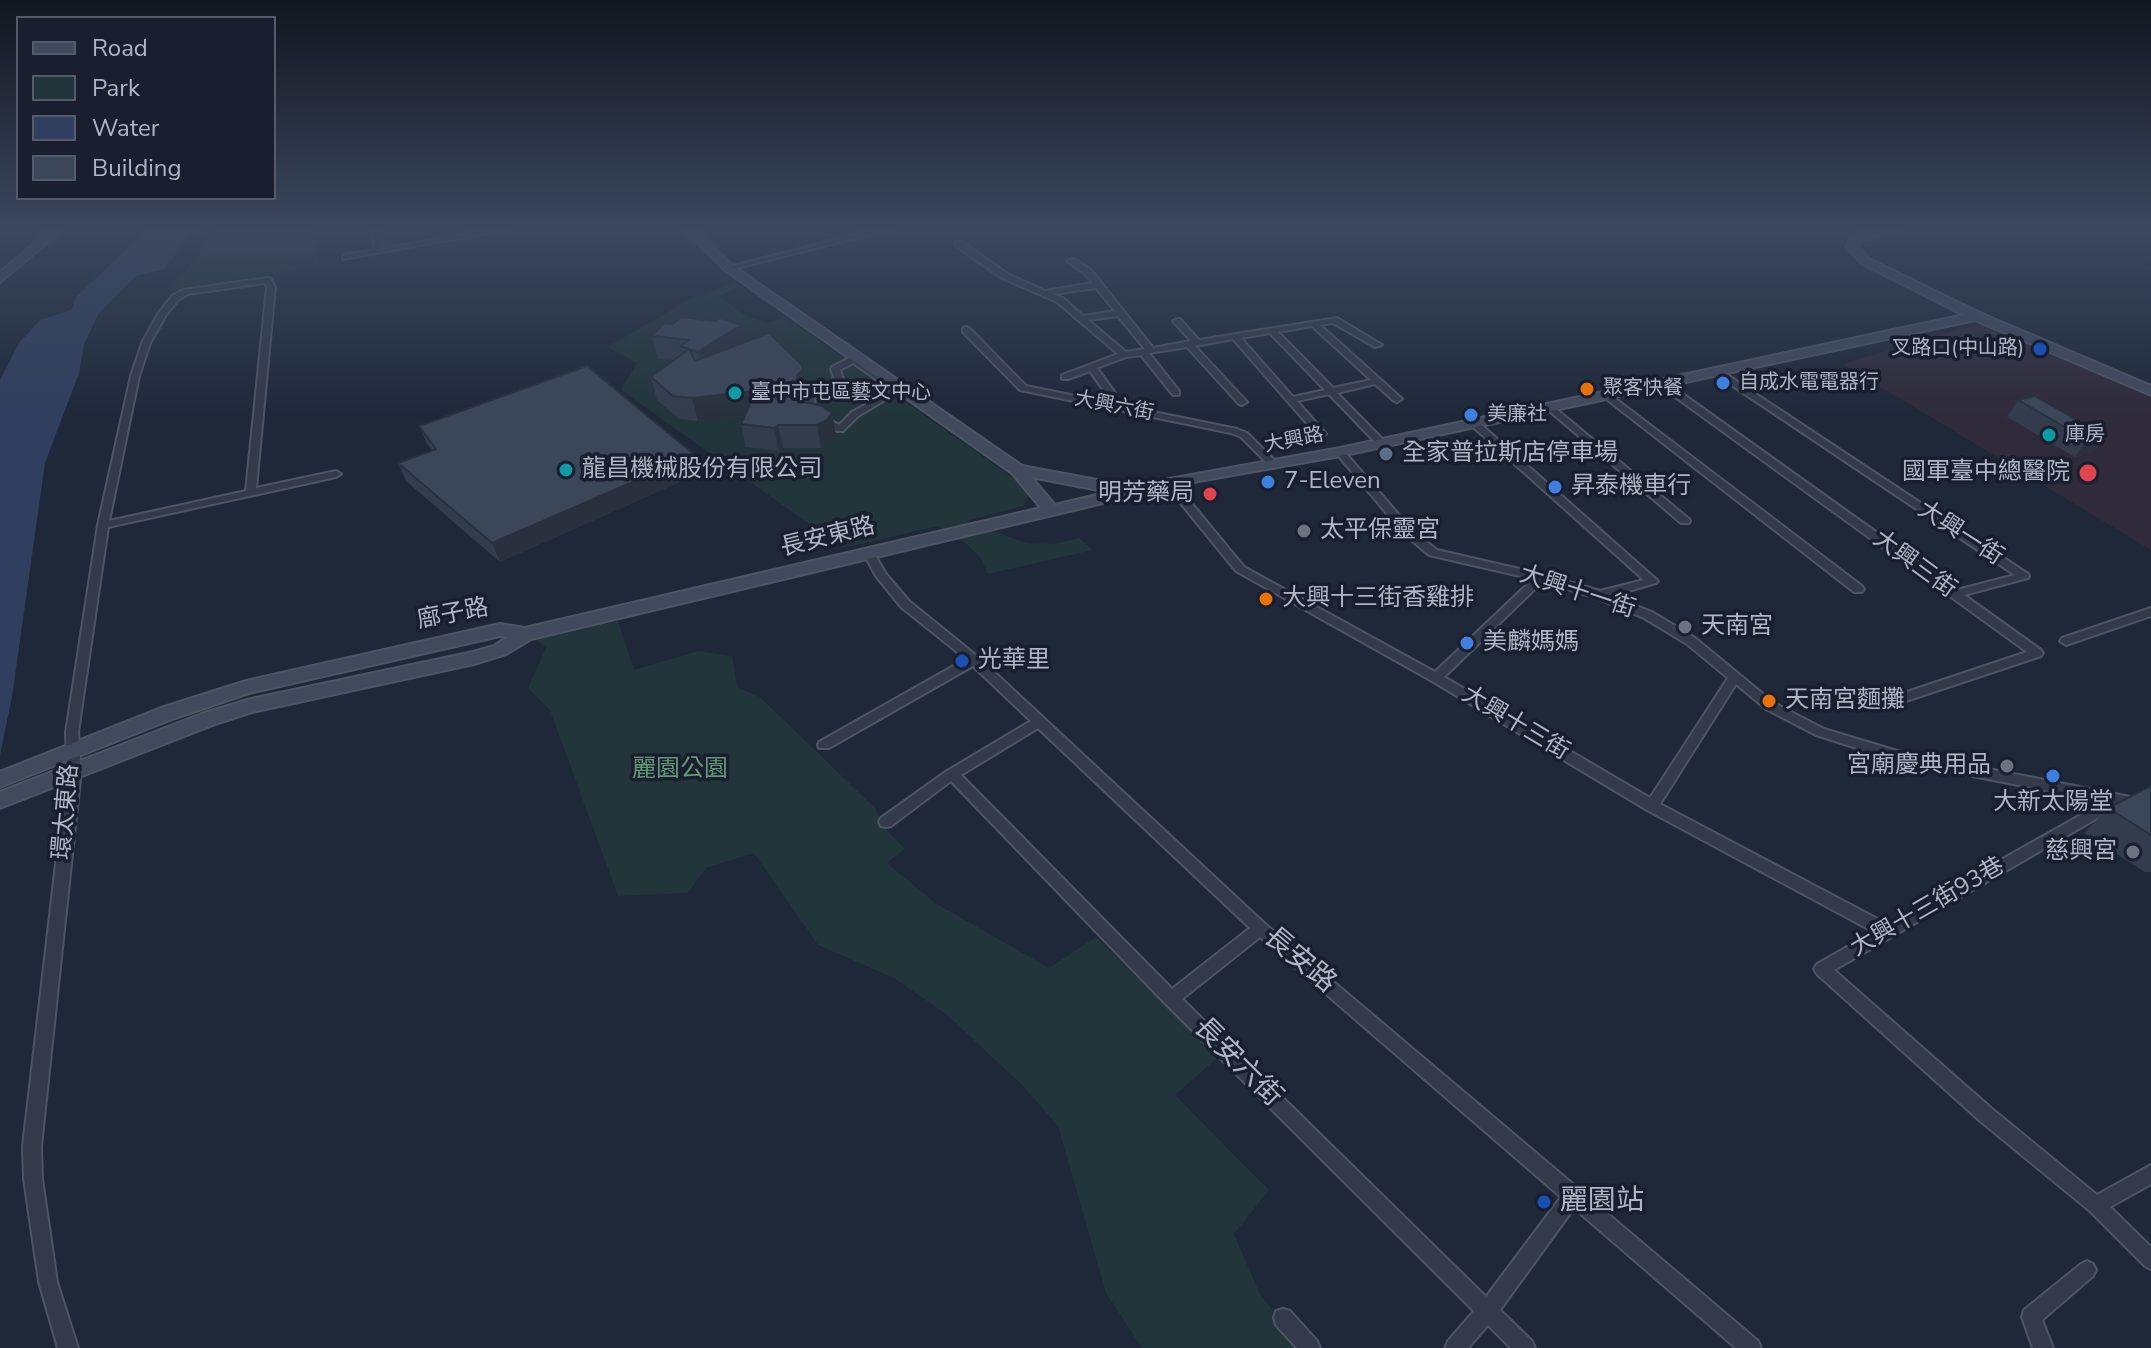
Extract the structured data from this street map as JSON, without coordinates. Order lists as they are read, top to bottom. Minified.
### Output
{"streets":{"main road":["大興路","長安東路","廍子路"],"street":["大興六街","大興一街","大興三街","大興十一街","大興十三街","環太東路","大興十三街93巷","長安路","長安六街"]},"crossings":[["大興六街","大興路"],["大興路","大興一街"],["大興路","長安東路"],["大興路","大興三街"],["大興路","大興十一街"],["大興路","大興十三街"],["大興一街","大興三街"],["長安東路","廍子路"],["長安東路","長安路"],["大興十一街","大興十三街93巷"],["廍子路","環太東路"],["大興十三街","大興十三街93巷"]],"parks":["麗園公園"],"places":["叉路口(中山路)","自成水電電器行","聚客快餐","臺中市屯區藝文中心","美廉社","庫房","全家普拉斯店停車場","龍昌機械股份有限公司","國軍臺中總醫院","7-Eleven","昇泰機車行","明芳藥局","太平保靈宮","大興十三街香雞排","天南宮","美麟媽媽","光華里","天南宮麵攤","宮廟慶典用品","大新太陽堂","慈興宮","麗園站"],"legend":["Road","Park","Water","Building"]}
